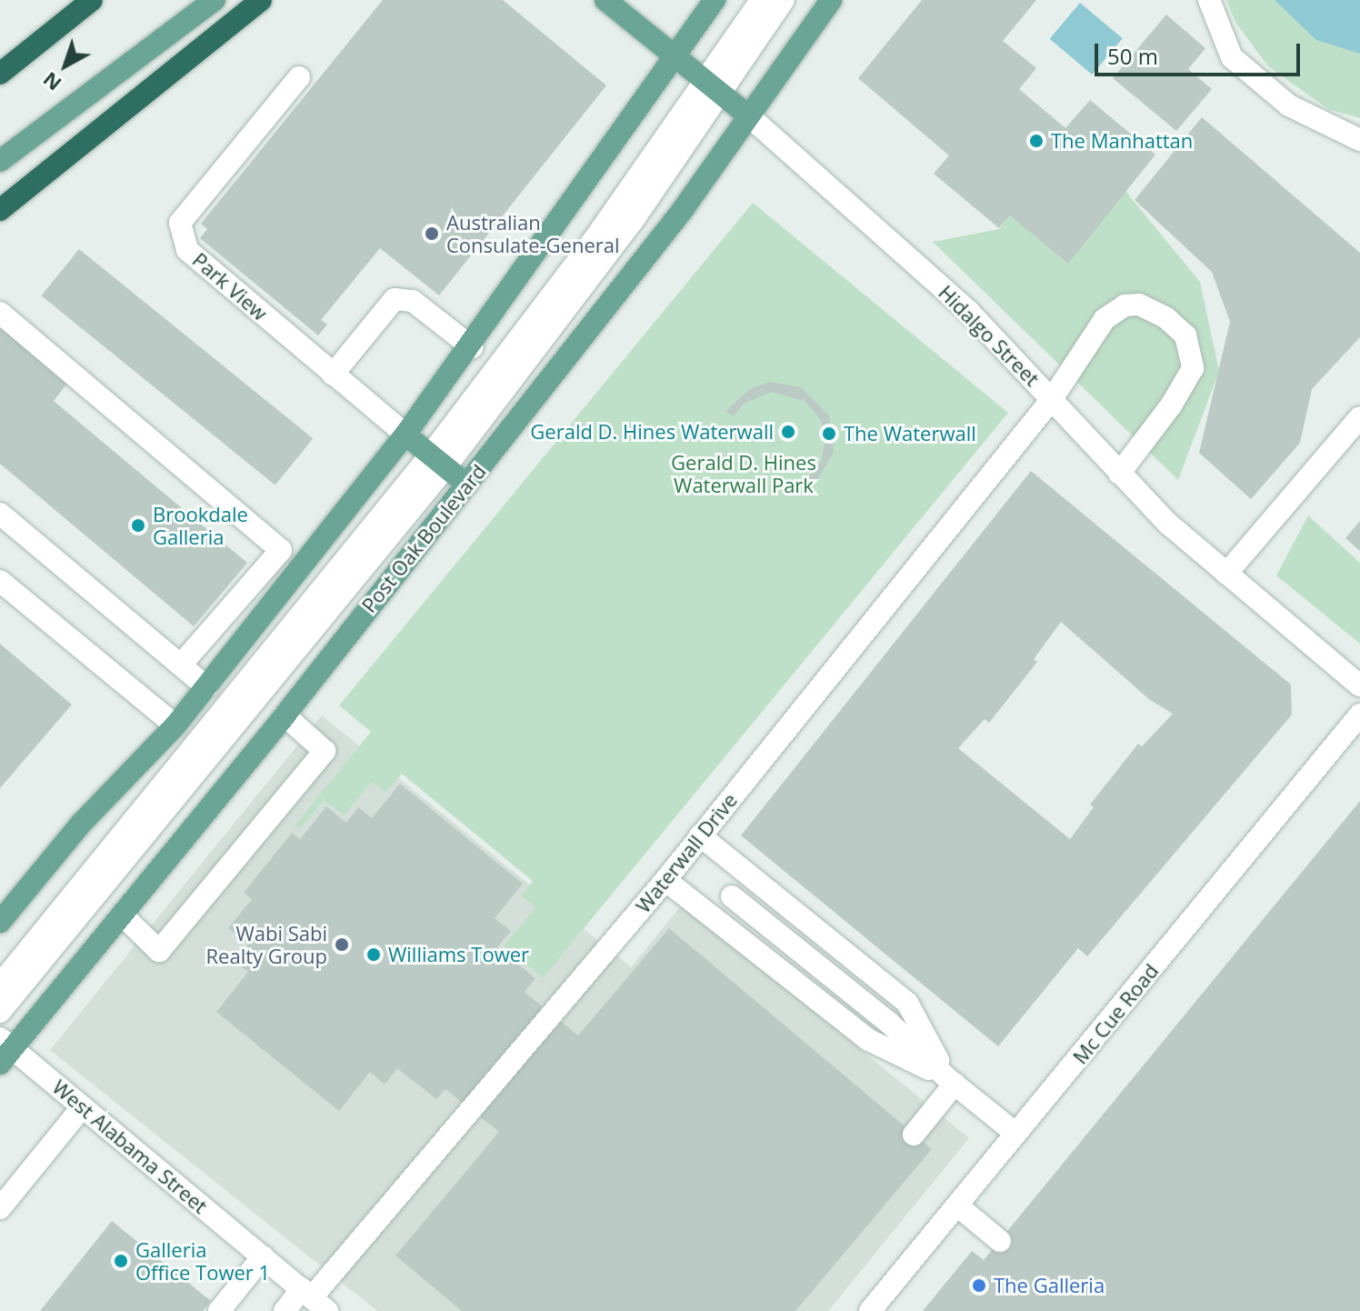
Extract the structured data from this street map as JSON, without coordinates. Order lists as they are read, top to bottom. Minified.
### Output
{"streets":{"main road":["Hidalgo Street","Post Oak Boulevard"],"street":["Park View","Waterwall Drive","Mc Cue Road","West Alabama Street"]},"crossings":[["Hidalgo Street","Post Oak Boulevard"],["Hidalgo Street","Waterwall Drive"],["Post Oak Boulevard","West Alabama Street"],["Waterwall Drive","West Alabama Street"]],"parks":["Gerald D. Hines Waterwall Park"],"places":["The Manhattan","Australian Consulate-General","Gerald D. Hines Waterwall","The Waterwall","Brookdale Galleria","Wabi Sabi Realty Group","Williams Tower","Galleria Office Tower 1","The Galleria"],"scale_bar":"50 m","north":"bottom left"}
